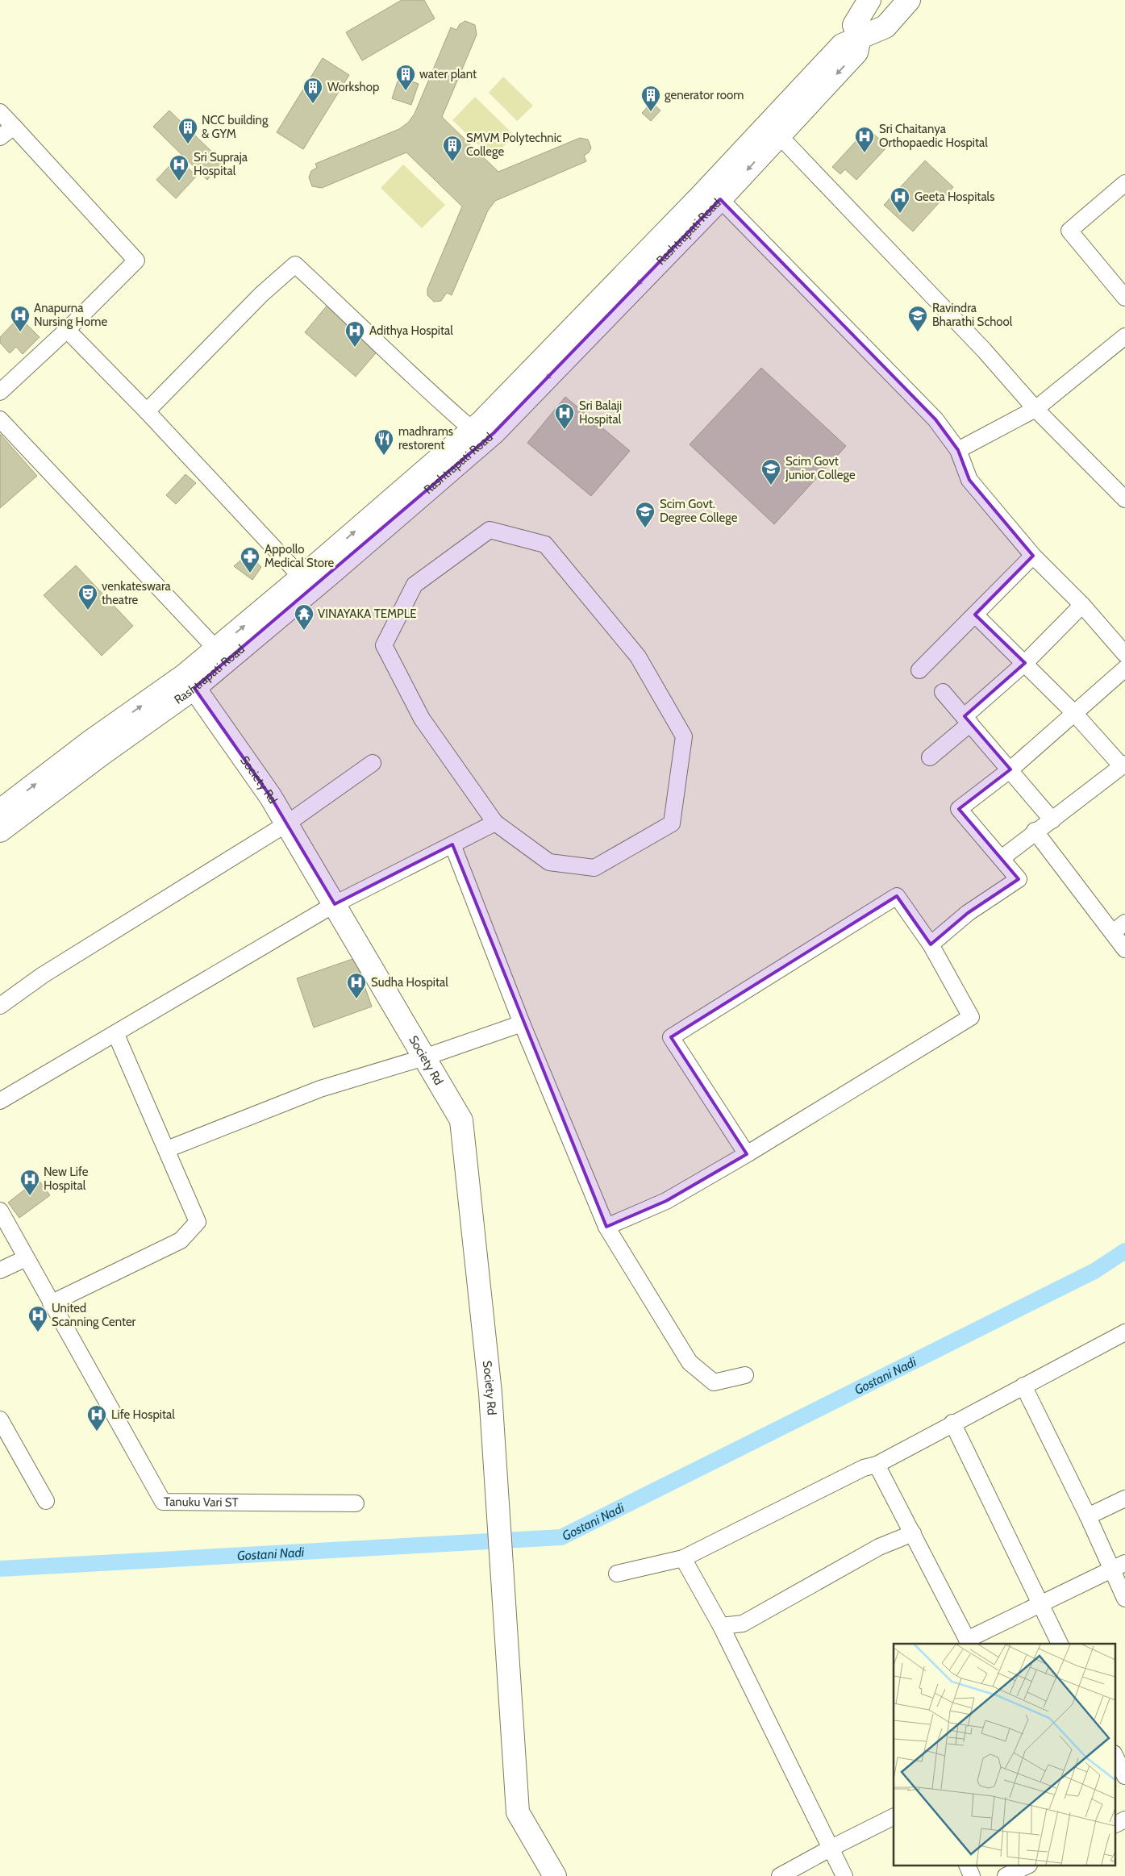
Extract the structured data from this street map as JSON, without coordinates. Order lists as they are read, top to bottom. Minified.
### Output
{"streets":{"street":["Rashtrapati Road","Society Rd","Tanuku Vari ST"]},"crossings":[["Rashtrapati Road","Society Rd"]],"water":["Gostani Nadi"],"places":{"building":["water plant","Workshop","generator room","NCC building & GYM","SMVM Polytechnic College"],"hospital":["Sri Chaitanya Orthopaedic Hospital","Sri Supraja Hospital","Geeta Hospitals","Anapurna Nursing Home","Adithya Hospital","Sri Balaji Hospital","Sudha Hospital","New Life Hospital","United Scanning Center","Life Hospital"],"school or university":["Ravindra Bharathi School","Scim Govt Junior College","Scim Govt. Degree College"],"restaurant":["madhrams restorent"],"pharmacy":["Appollo Medical Store"],"theatre":["venkateswara theatre"],"temple":["VINAYAKA TEMPLE"]}}
